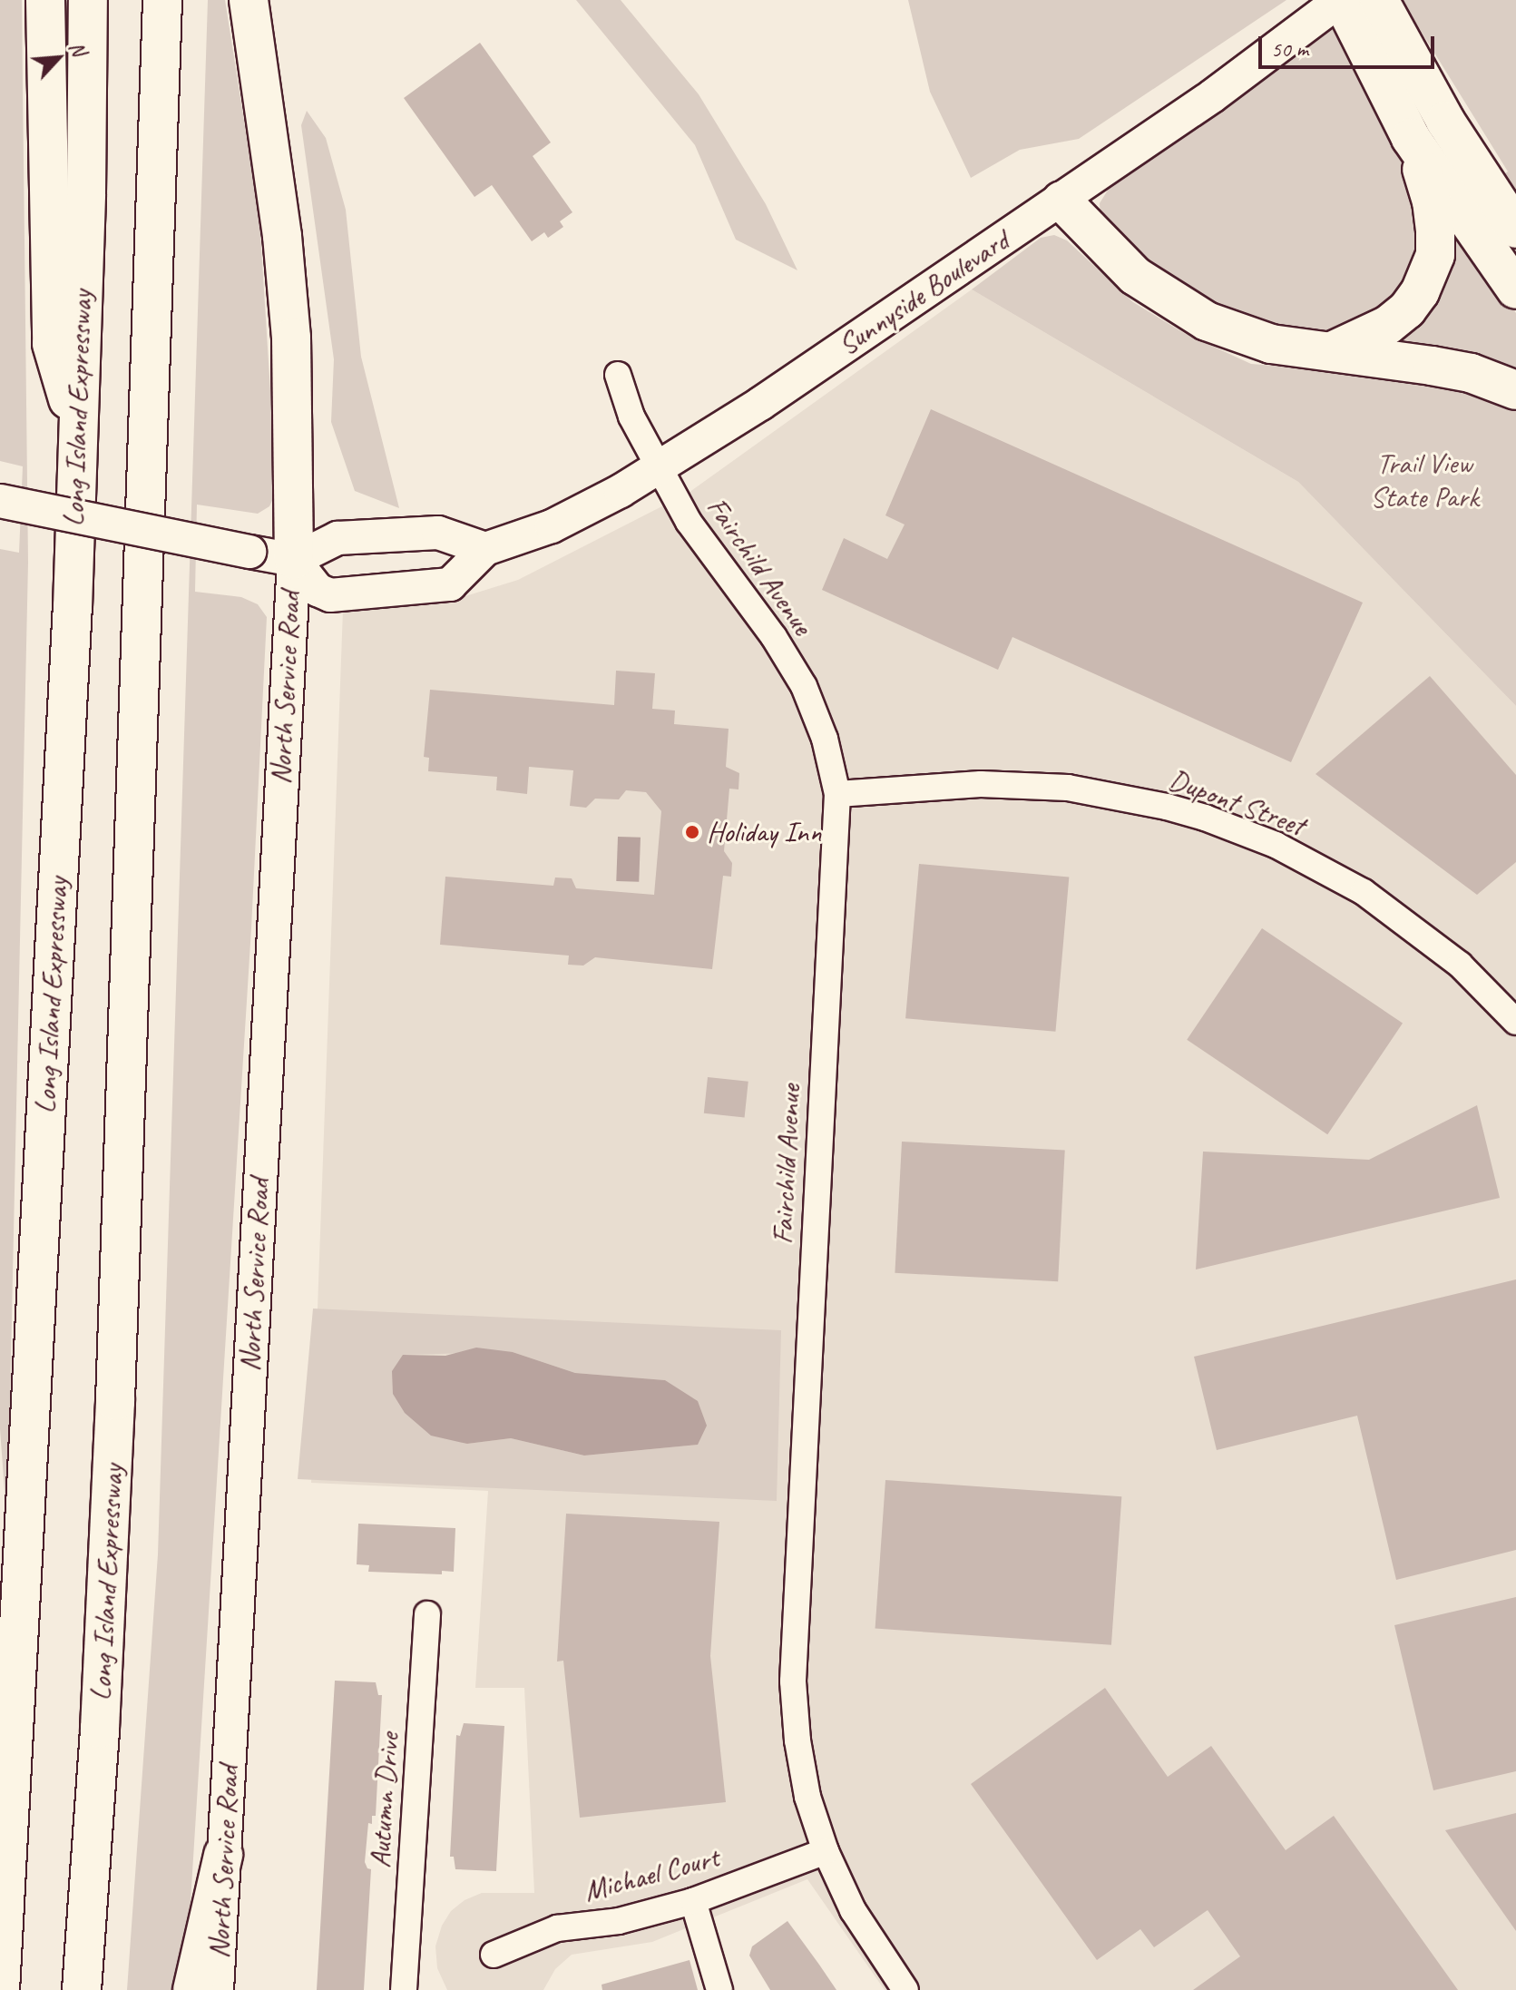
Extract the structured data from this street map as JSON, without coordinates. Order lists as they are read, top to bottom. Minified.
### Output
{"streets":{"highway":["Long Island Expressway"],"main road":["Sunnyside Boulevard","North Service Road"],"street":["Fairchild Avenue","Dupont Street","Autumn Drive","Michael Court"]},"crossings":[["Sunnyside Boulevard","Fairchild Avenue"],["Sunnyside Boulevard","North Service Road"],["Fairchild Avenue","Dupont Street"],["Fairchild Avenue","Michael Court"]],"parks":["Trail View State Park"],"places":["Holiday Inn"],"scale_bar":"50 m","north":"top right"}
